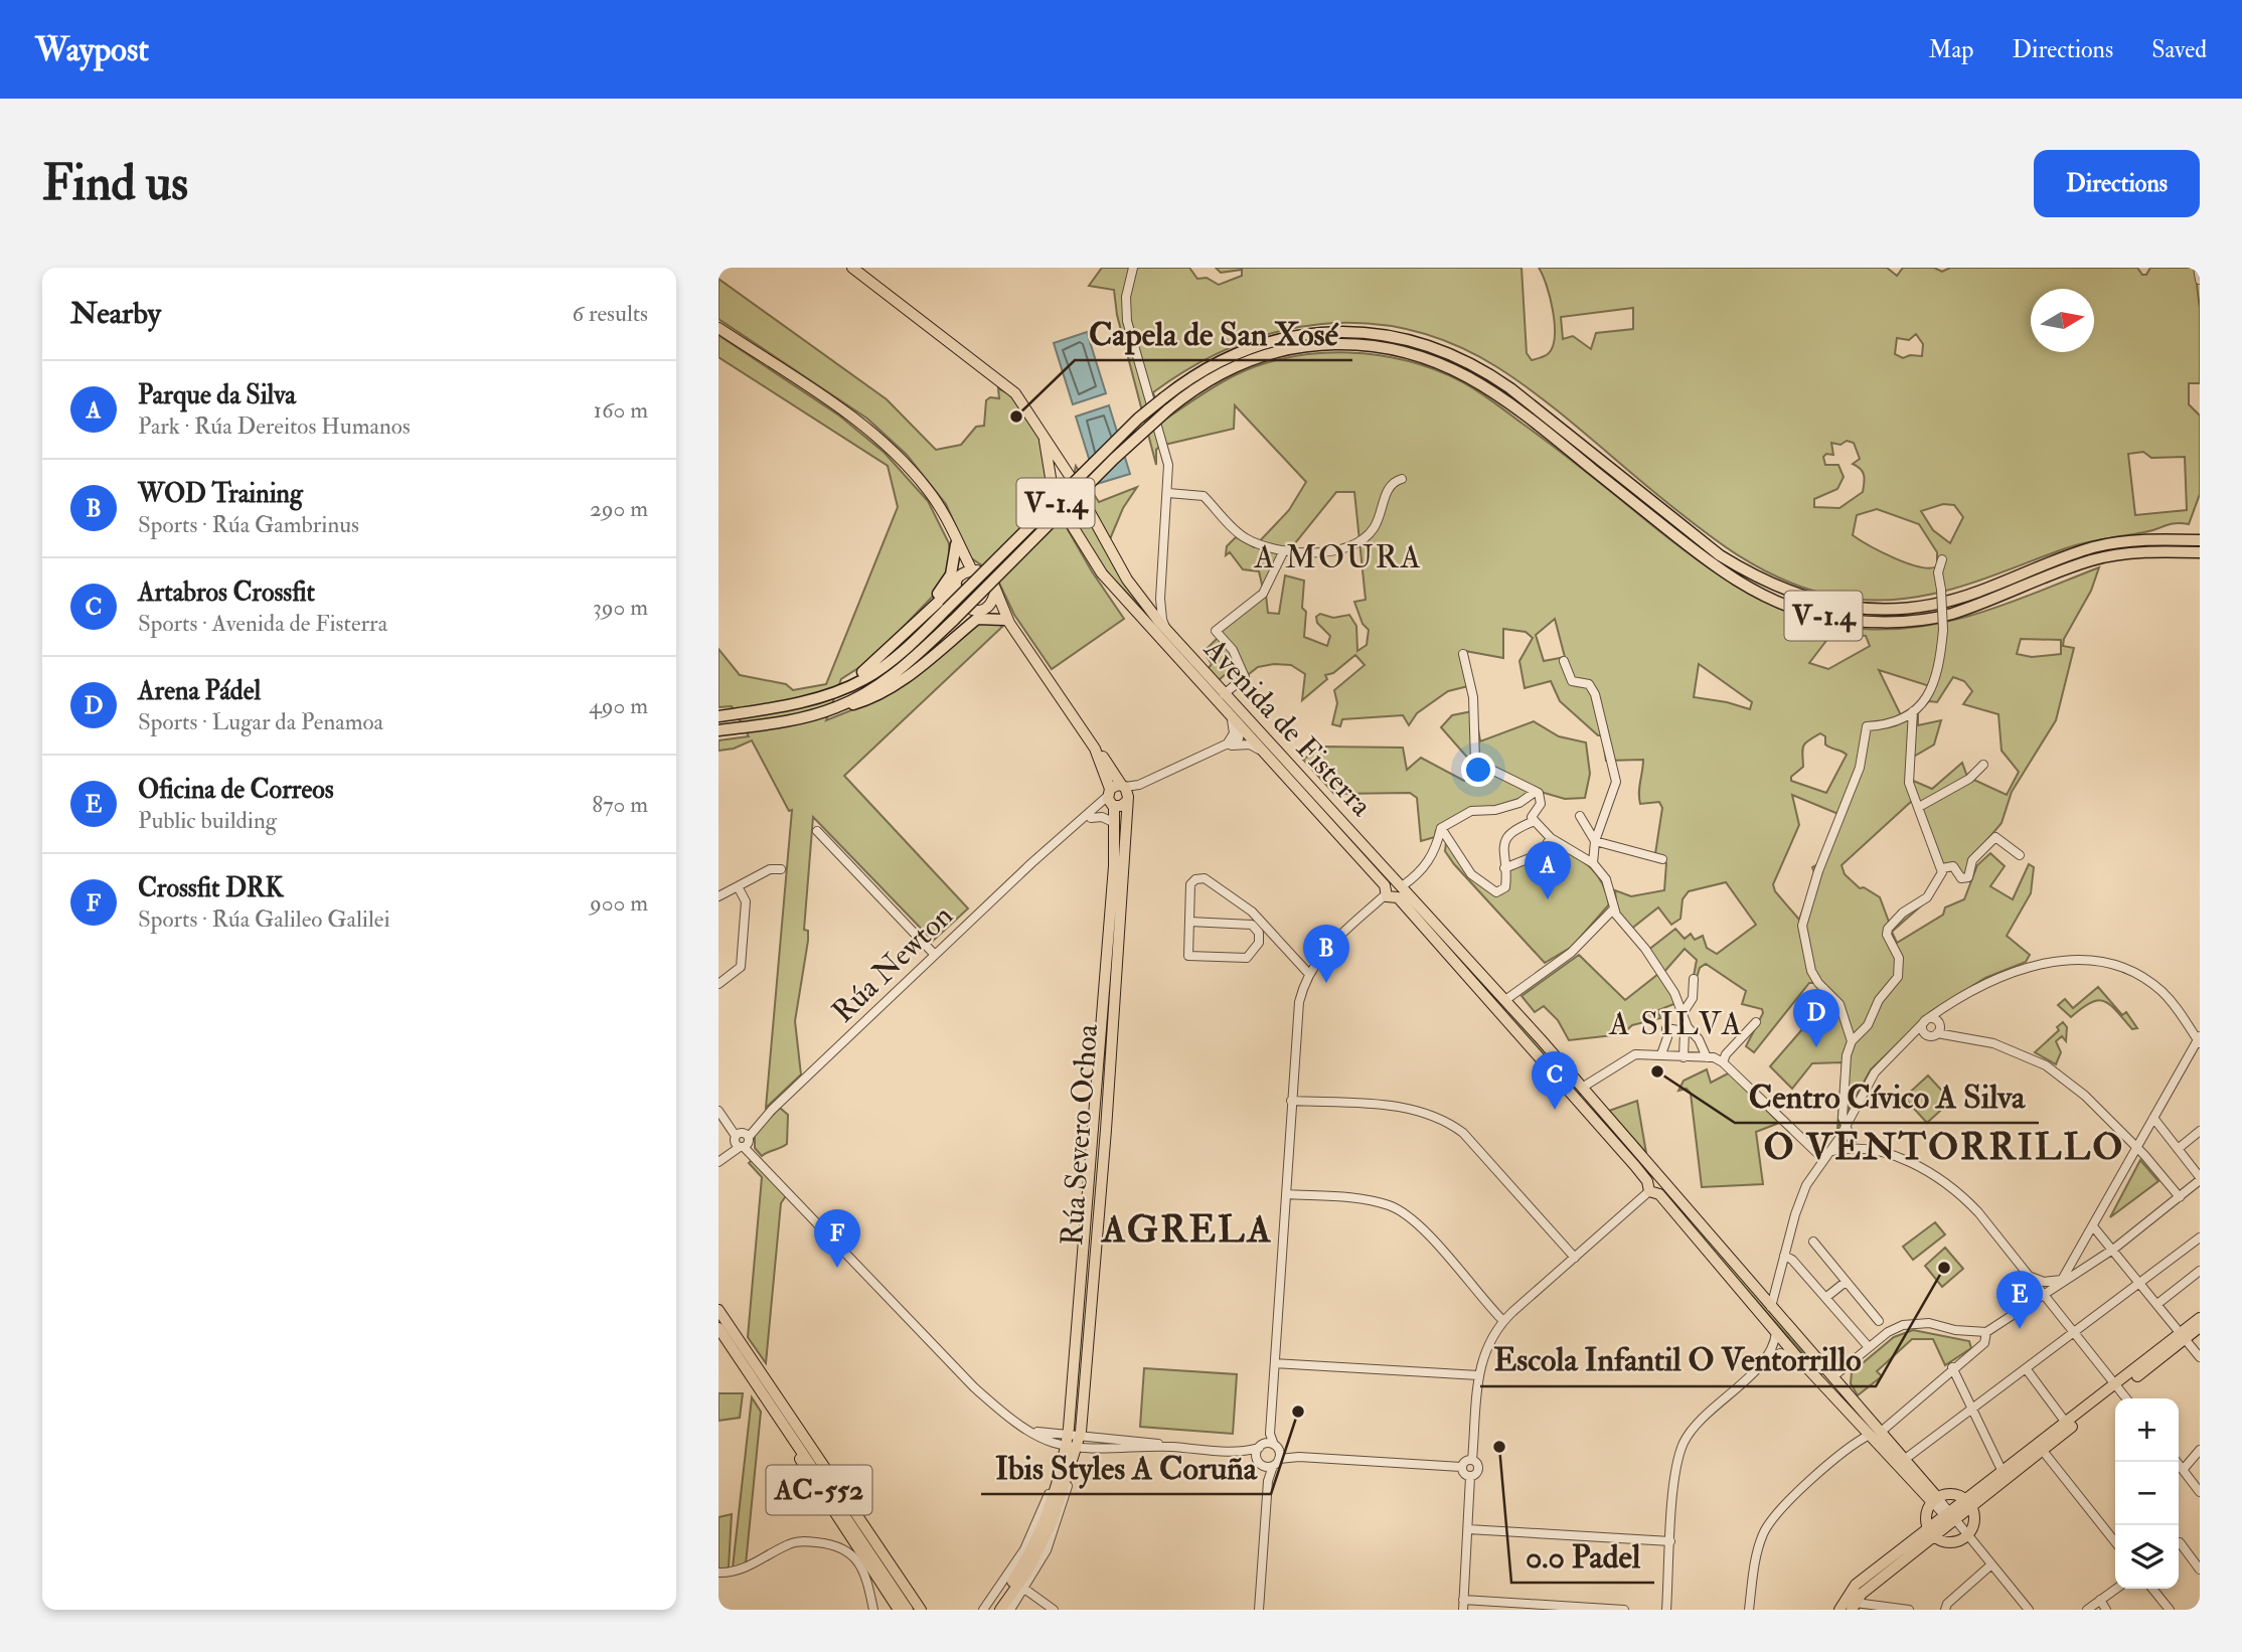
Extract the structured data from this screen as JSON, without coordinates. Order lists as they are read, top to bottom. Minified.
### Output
{"streets":{"highway":["V-1.4"],"main road":["Avenida de Fisterra","Rúa Severo Ochoa","AC-552"],"street":["Rúa Newton"]},"crossings":[["Rúa Newton","Rúa Severo Ochoa"]],"districts":["A MOURA","A SILVA","O VENTORRILLO","AGRELA"],"places":["Capela de San Xosé","Centro Cívico A Silva","Escola Infantil O Ventorrillo","Ibis Styles A Coruña","0.0 Padel"],"north":"right","page":{"header":"Waypost","nav":["Map","Directions","Saved"],"buttons":"Directions","title":"Find us","heading":["Nearby","6 results"],"list":[{"mark":"A","name":"Parque da Silva","note":"Park · Rúa Dereitos Humanos","value":"160 m"},{"mark":"B","name":"WOD Training","note":"Sports · Rúa Gambrinus","value":"290 m"},{"mark":"C","name":"Artabros Crossfit","note":"Sports · Avenida de Fisterra","value":"390 m"},{"mark":"D","name":"Arena Pádel","note":"Sports · Lugar da Penamoa","value":"490 m"},{"mark":"E","name":"Oficina de Correos","note":"Public building","value":"870 m"},{"mark":"F","name":"Crossfit DRK","note":"Sports · Rúa Galileo Galilei","value":"900 m"}],"pins":["A","B","D","C","F","E"],"map_buttons":["+","−"]}}
